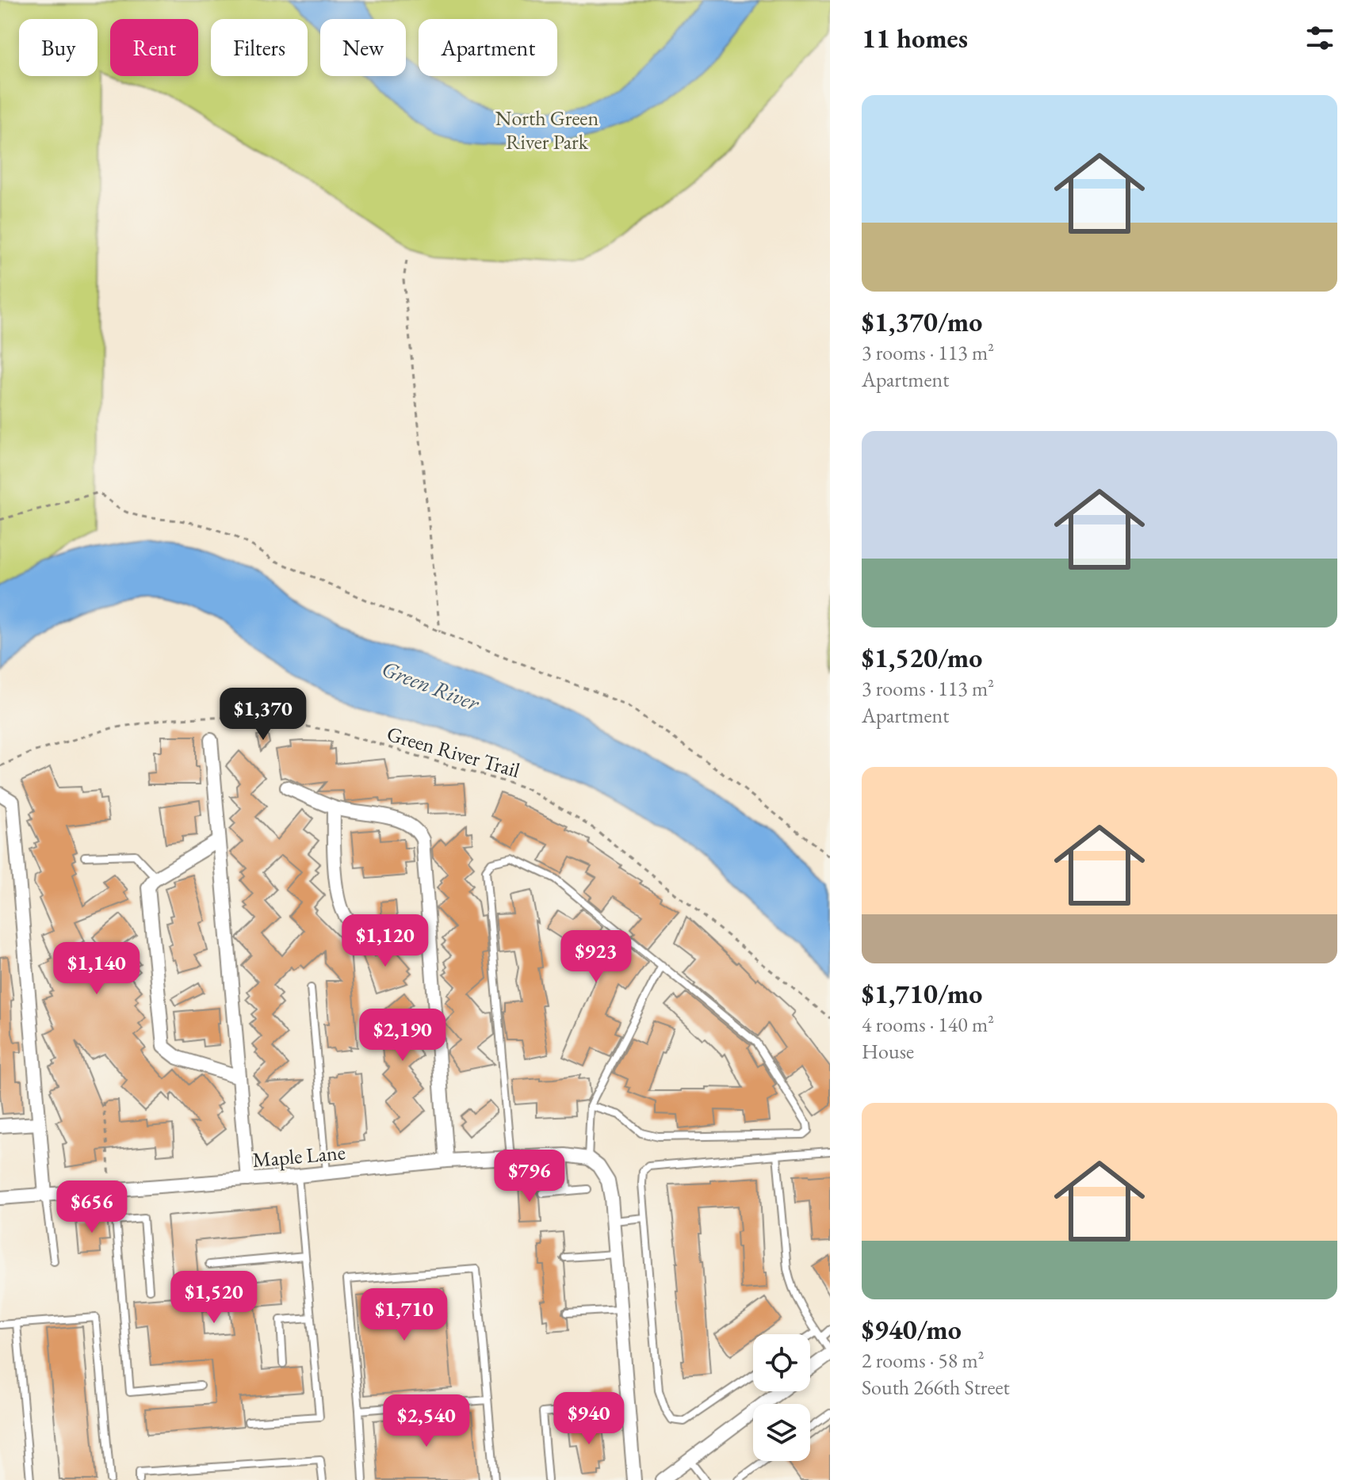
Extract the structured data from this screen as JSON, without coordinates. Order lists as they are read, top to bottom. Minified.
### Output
{"streets":{"street":["Maple Lane"],"path":["Green River Trail"]},"water":["Green River"],"parks":["North Green River Park"],"page":{"heading":"11 homes","chip":["Buy","Rent","Filters","New","Apartment"],"list":[{"name":"$1,370/mo","note":"3 rooms · 113 m² · Apartment"},{"name":"$1,520/mo","note":"3 rooms · 113 m² · Apartment"},{"name":"$1,710/mo","note":"4 rooms · 140 m² · House"},{"name":"$940/mo","note":"2 rooms · 58 m² · South 266th Street"}],"price":["$1,370","$1,120","$923","$1,140","$2,190","$796","$656","$1,520","$1,710","$940","$2,540"]}}
